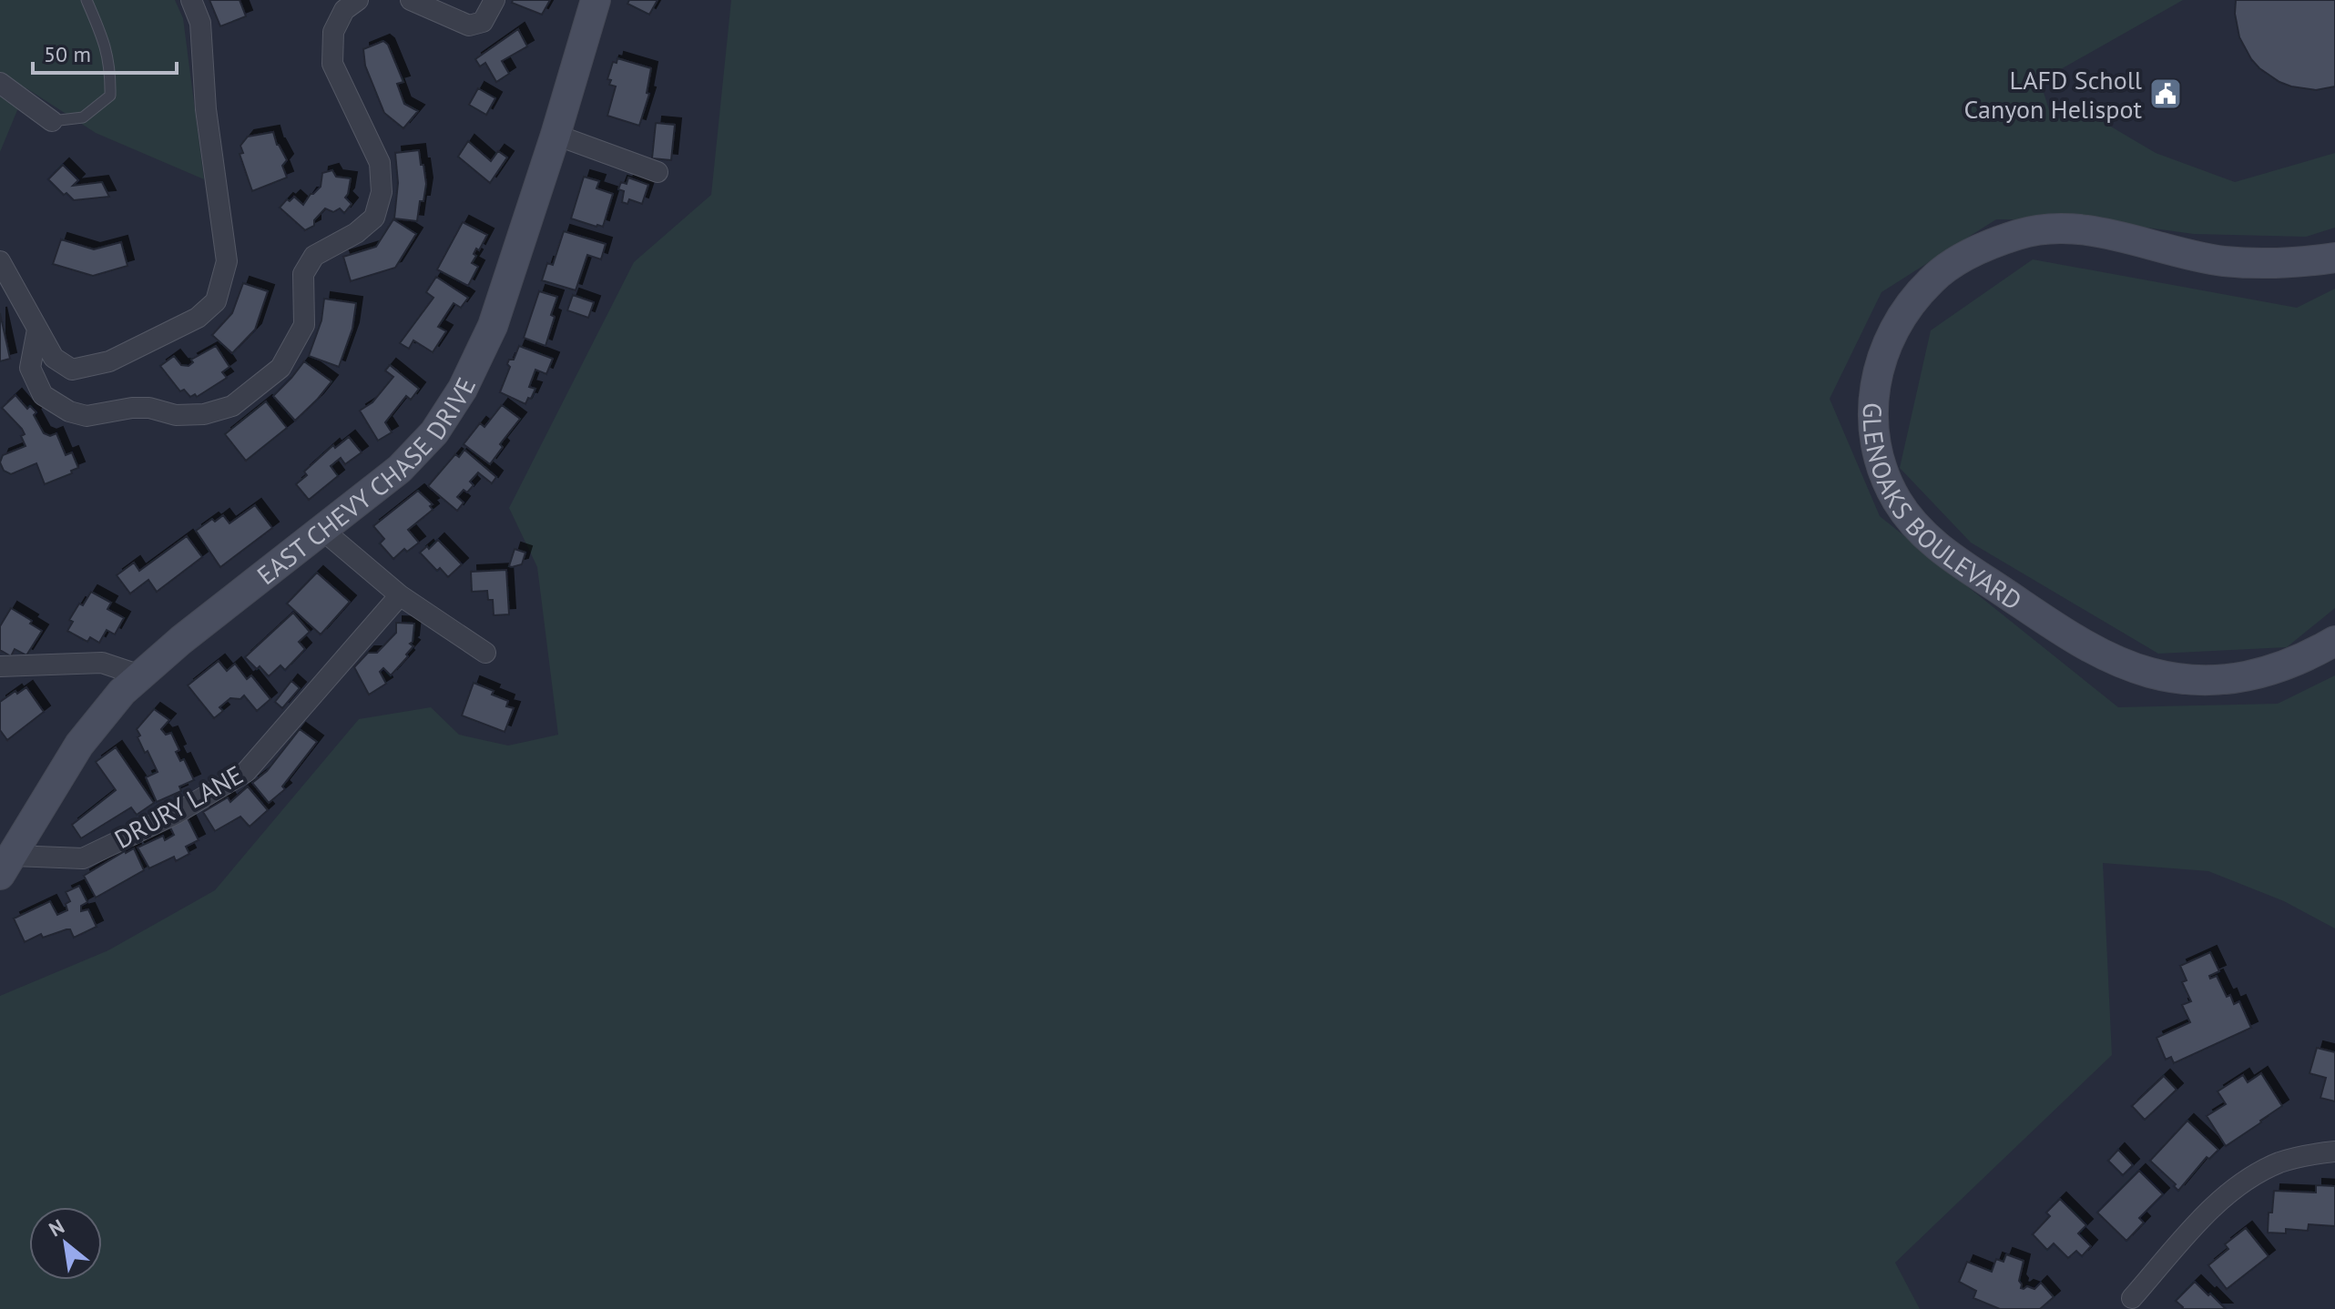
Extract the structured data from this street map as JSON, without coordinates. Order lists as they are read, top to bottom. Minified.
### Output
{"streets":{"street":["EAST CHEVY CHASE DRIVE","GLENOAKS BOULEVARD","DRURY LANE"]},"crossings":[["EAST CHEVY CHASE DRIVE","DRURY LANE"]],"places":{"public building":["LAFD Scholl Canyon Helispot"]},"scale_bar":"50 m","north":"top left"}
